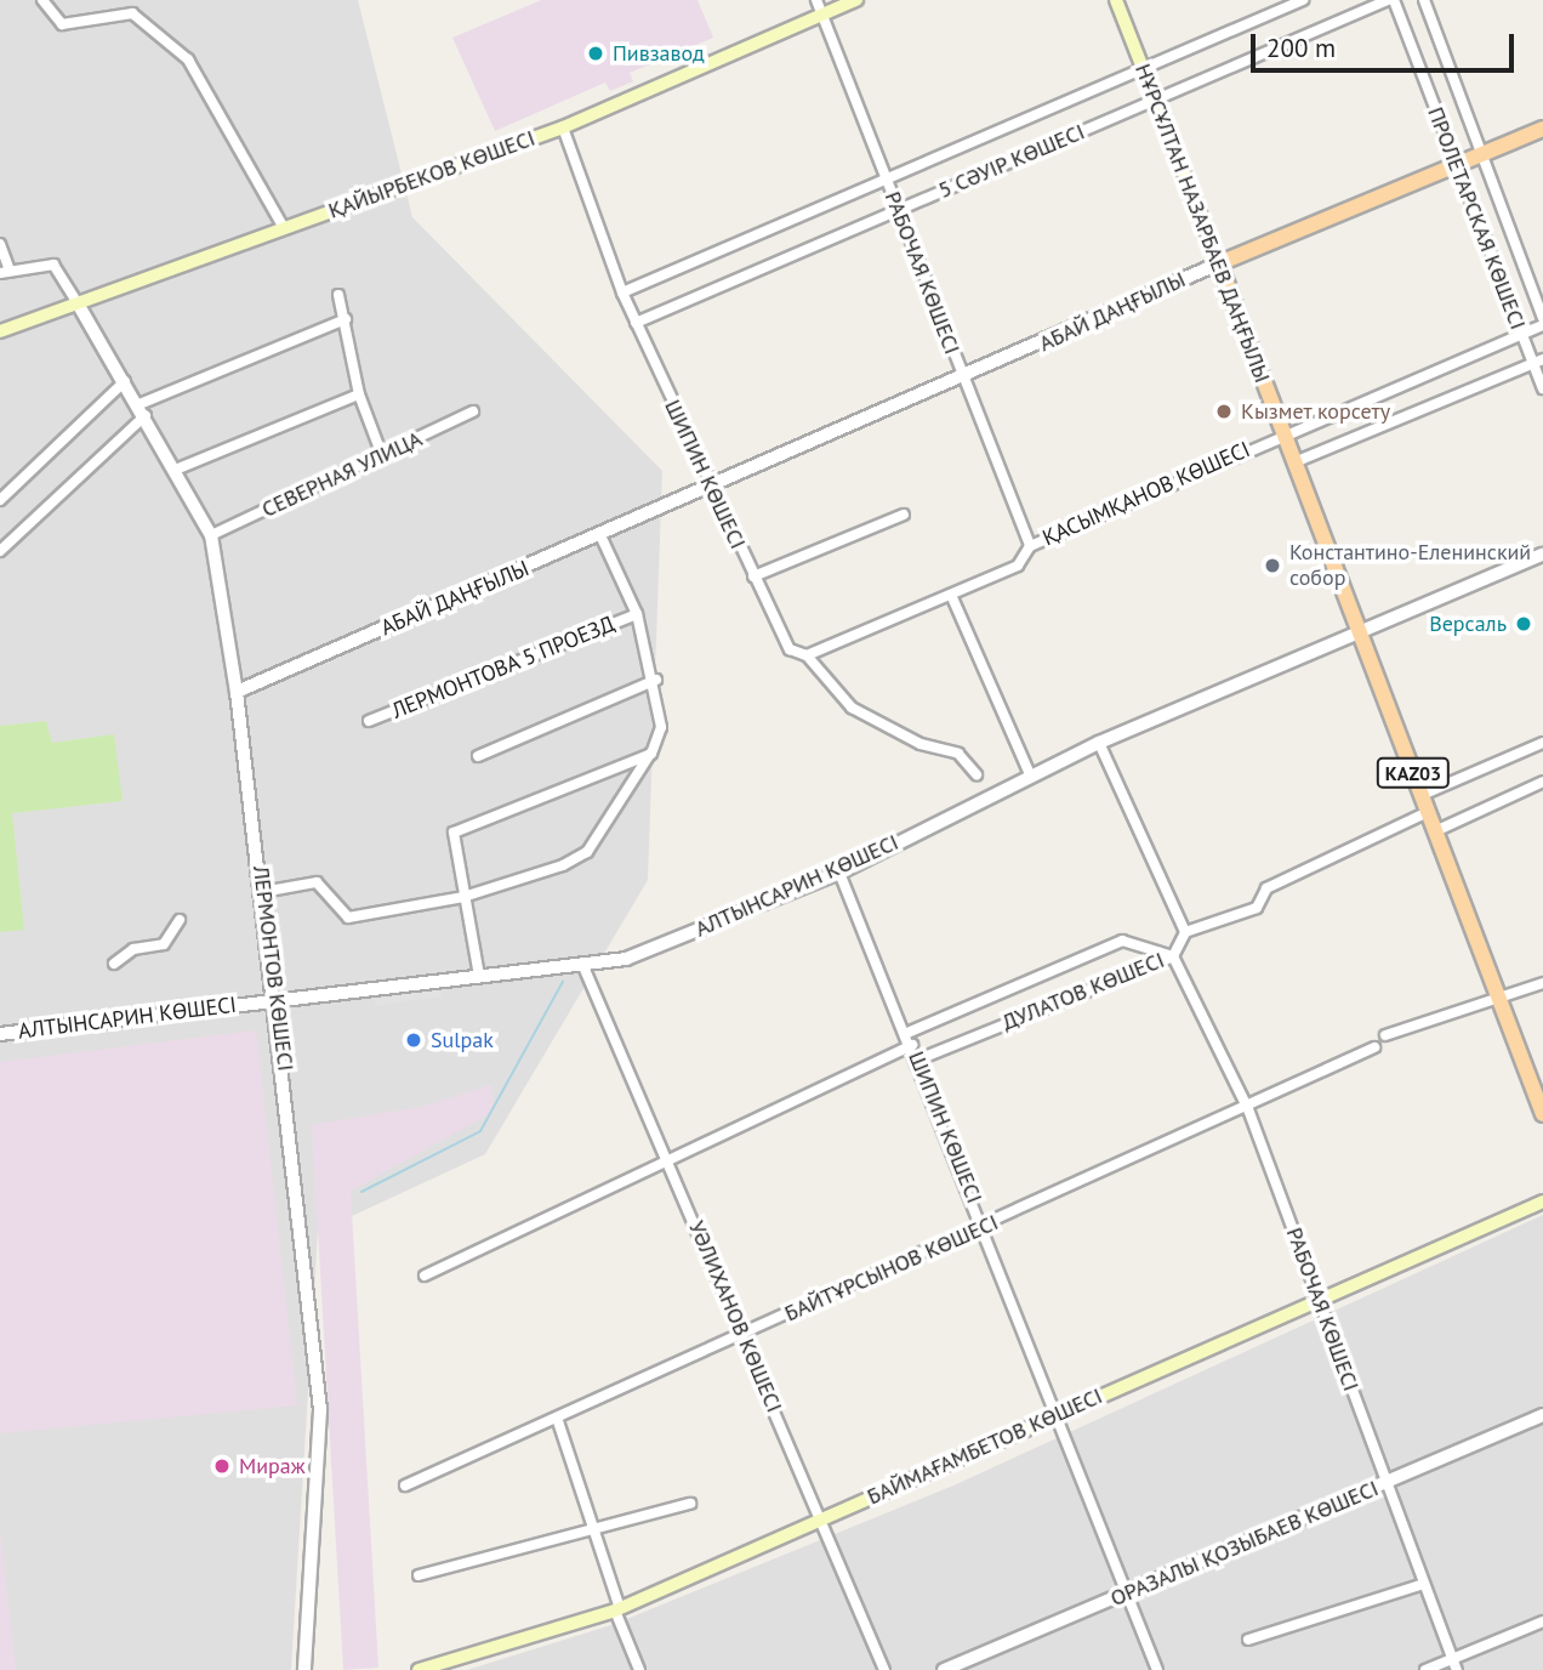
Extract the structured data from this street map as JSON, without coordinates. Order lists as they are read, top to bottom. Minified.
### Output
{"streets":{"main road":["ҚАЙЫРБЕКОВ КӨШЕСІ","НҰРСҰЛТАН НАЗАРБАЕВ ДАҢҒЫЛЫ","АБАЙ ДАҢҒЫЛЫ","KАZ03","БАЙМАҒАМБЕТОВ КӨШЕСІ"],"street":["5 СӘУІР КӨШЕСІ","ПРОЛЕТАРСКАЯ КӨШЕСІ","РАБОЧАЯ КӨШЕСІ","СЕВЕРНАЯ УЛИЦА","ШИПИН КӨШЕСІ","ҚАСЫМҚАНОВ КӨШЕСІ","ЛЕРМОНТОВА 5 ПРОЕЗД","АЛТЫНСАРИН КӨШЕСІ","ЛЕРМОНТОВ КӨШЕСІ","ДУЛАТОВ КӨШЕСІ","БАЙТҰРСЫНОВ КӨШЕСІ","УӘЛИХАНОВ КӨШЕСІ","ОРАЗАЛЫ ҚОЗЫБАЕВ КӨШЕСІ"]},"crossings":[["5 СӘУІР КӨШЕСІ","ПРОЛЕТАРСКАЯ КӨШЕСІ"],["5 СӘУІР КӨШЕСІ","НҰРСҰЛТАН НАЗАРБАЕВ ДАҢҒЫЛЫ"],["5 СӘУІР КӨШЕСІ","РАБОЧАЯ КӨШЕСІ"],["5 СӘУІР КӨШЕСІ","ШИПИН КӨШЕСІ"],["ҚАЙЫРБЕКОВ КӨШЕСІ","РАБОЧАЯ КӨШЕСІ"],["ҚАЙЫРБЕКОВ КӨШЕСІ","ШИПИН КӨШЕСІ"],["ҚАЙЫРБЕКОВ КӨШЕСІ","ЛЕРМОНТОВ КӨШЕСІ"],["ПРОЛЕТАРСКАЯ КӨШЕСІ","АБАЙ ДАҢҒЫЛЫ"],["ПРОЛЕТАРСКАЯ КӨШЕСІ","ҚАСЫМҚАНОВ КӨШЕСІ"],["НҰРСҰЛТАН НАЗАРБАЕВ ДАҢҒЫЛЫ","АБАЙ ДАҢҒЫЛЫ"],["НҰРСҰЛТАН НАЗАРБАЕВ ДАҢҒЫЛЫ","ҚАСЫМҚАНОВ КӨШЕСІ"],["НҰРСҰЛТАН НАЗАРБАЕВ ДАҢҒЫЛЫ","АЛТЫНСАРИН КӨШЕСІ"],["НҰРСҰЛТАН НАЗАРБАЕВ ДАҢҒЫЛЫ","ДУЛАТОВ КӨШЕСІ"],["РАБОЧАЯ КӨШЕСІ","АБАЙ ДАҢҒЫЛЫ"],["РАБОЧАЯ КӨШЕСІ","ҚАСЫМҚАНОВ КӨШЕСІ"],["РАБОЧАЯ КӨШЕСІ","ДУЛАТОВ КӨШЕСІ"],["РАБОЧАЯ КӨШЕСІ","БАЙТҰРСЫНОВ КӨШЕСІ"],["РАБОЧАЯ КӨШЕСІ","БАЙМАҒАМБЕТОВ КӨШЕСІ"],["РАБОЧАЯ КӨШЕСІ","ОРАЗАЛЫ ҚОЗЫБАЕВ КӨШЕСІ"],["АБАЙ ДАҢҒЫЛЫ","ШИПИН КӨШЕСІ"],["АБАЙ ДАҢҒЫЛЫ","ЛЕРМОНТОВ КӨШЕСІ"],["СЕВЕРНАЯ УЛИЦА","ЛЕРМОНТОВ КӨШЕСІ"],["ШИПИН КӨШЕСІ","ҚАСЫМҚАНОВ КӨШЕСІ"],["ШИПИН КӨШЕСІ","АЛТЫНСАРИН КӨШЕСІ"],["ШИПИН КӨШЕСІ","ДУЛАТОВ КӨШЕСІ"],["ШИПИН КӨШЕСІ","БАЙТҰРСЫНОВ КӨШЕСІ"],["ШИПИН КӨШЕСІ","БАЙМАҒАМБЕТОВ КӨШЕСІ"],["ШИПИН КӨШЕСІ","ОРАЗАЛЫ ҚОЗЫБАЕВ КӨШЕСІ"],["АЛТЫНСАРИН КӨШЕСІ","ЛЕРМОНТОВ КӨШЕСІ"],["АЛТЫНСАРИН КӨШЕСІ","УӘЛИХАНОВ КӨШЕСІ"],["БАЙТҰРСЫНОВ КӨШЕСІ","УӘЛИХАНОВ КӨШЕСІ"],["УӘЛИХАНОВ КӨШЕСІ","БАЙМАҒАМБЕТОВ КӨШЕСІ"]],"places":["Пивзавод","Кызмет корсету","Константино-Еленинский собор","Версаль","Sulpak","Мираж"],"scale_bar":"200 m"}
